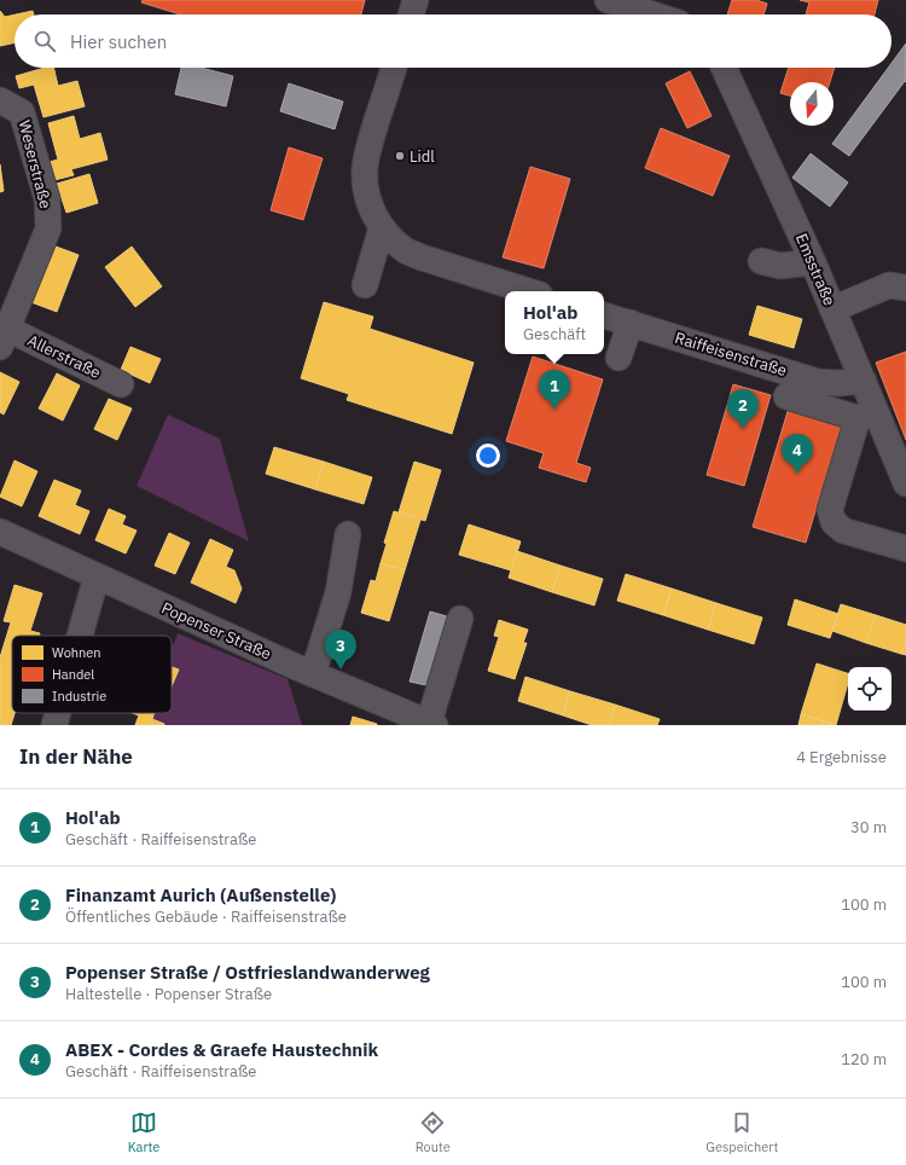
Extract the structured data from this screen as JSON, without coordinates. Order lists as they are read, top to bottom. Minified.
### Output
{"streets":{"street":["Weserstraße","Emsstraße","Raiffeisenstraße","Allerstraße","Popenser Straße"]},"crossings":[["Weserstraße","Allerstraße"],["Emsstraße","Raiffeisenstraße"]],"places":["Lidl"],"legend":["Wohnen","Handel","Industrie"],"north":"bottom","page":{"search":"Hier suchen","popup":["Hol'ab","Geschäft"],"pins":["1","2","4","3"],"heading":["In der Nähe","4 Ergebnisse"],"list":[{"mark":"1","name":"Hol'ab","note":"Geschäft · Raiffeisenstraße","value":"30 m"},{"mark":"2","name":"Finanzamt Aurich (Außenstelle)","note":"Öffentliches Gebäude · Raiffeisenstraße","value":"100 m"},{"mark":"3","name":"Popenser Straße / Ostfrieslandwanderweg","note":"Haltestelle · Popenser Straße","value":"100 m"},{"mark":"4","name":"ABEX - Cordes & Graefe Haustechnik","note":"Geschäft · Raiffeisenstraße","value":"120 m"}],"nav":["Karte","Route","Gespeichert"]}}
